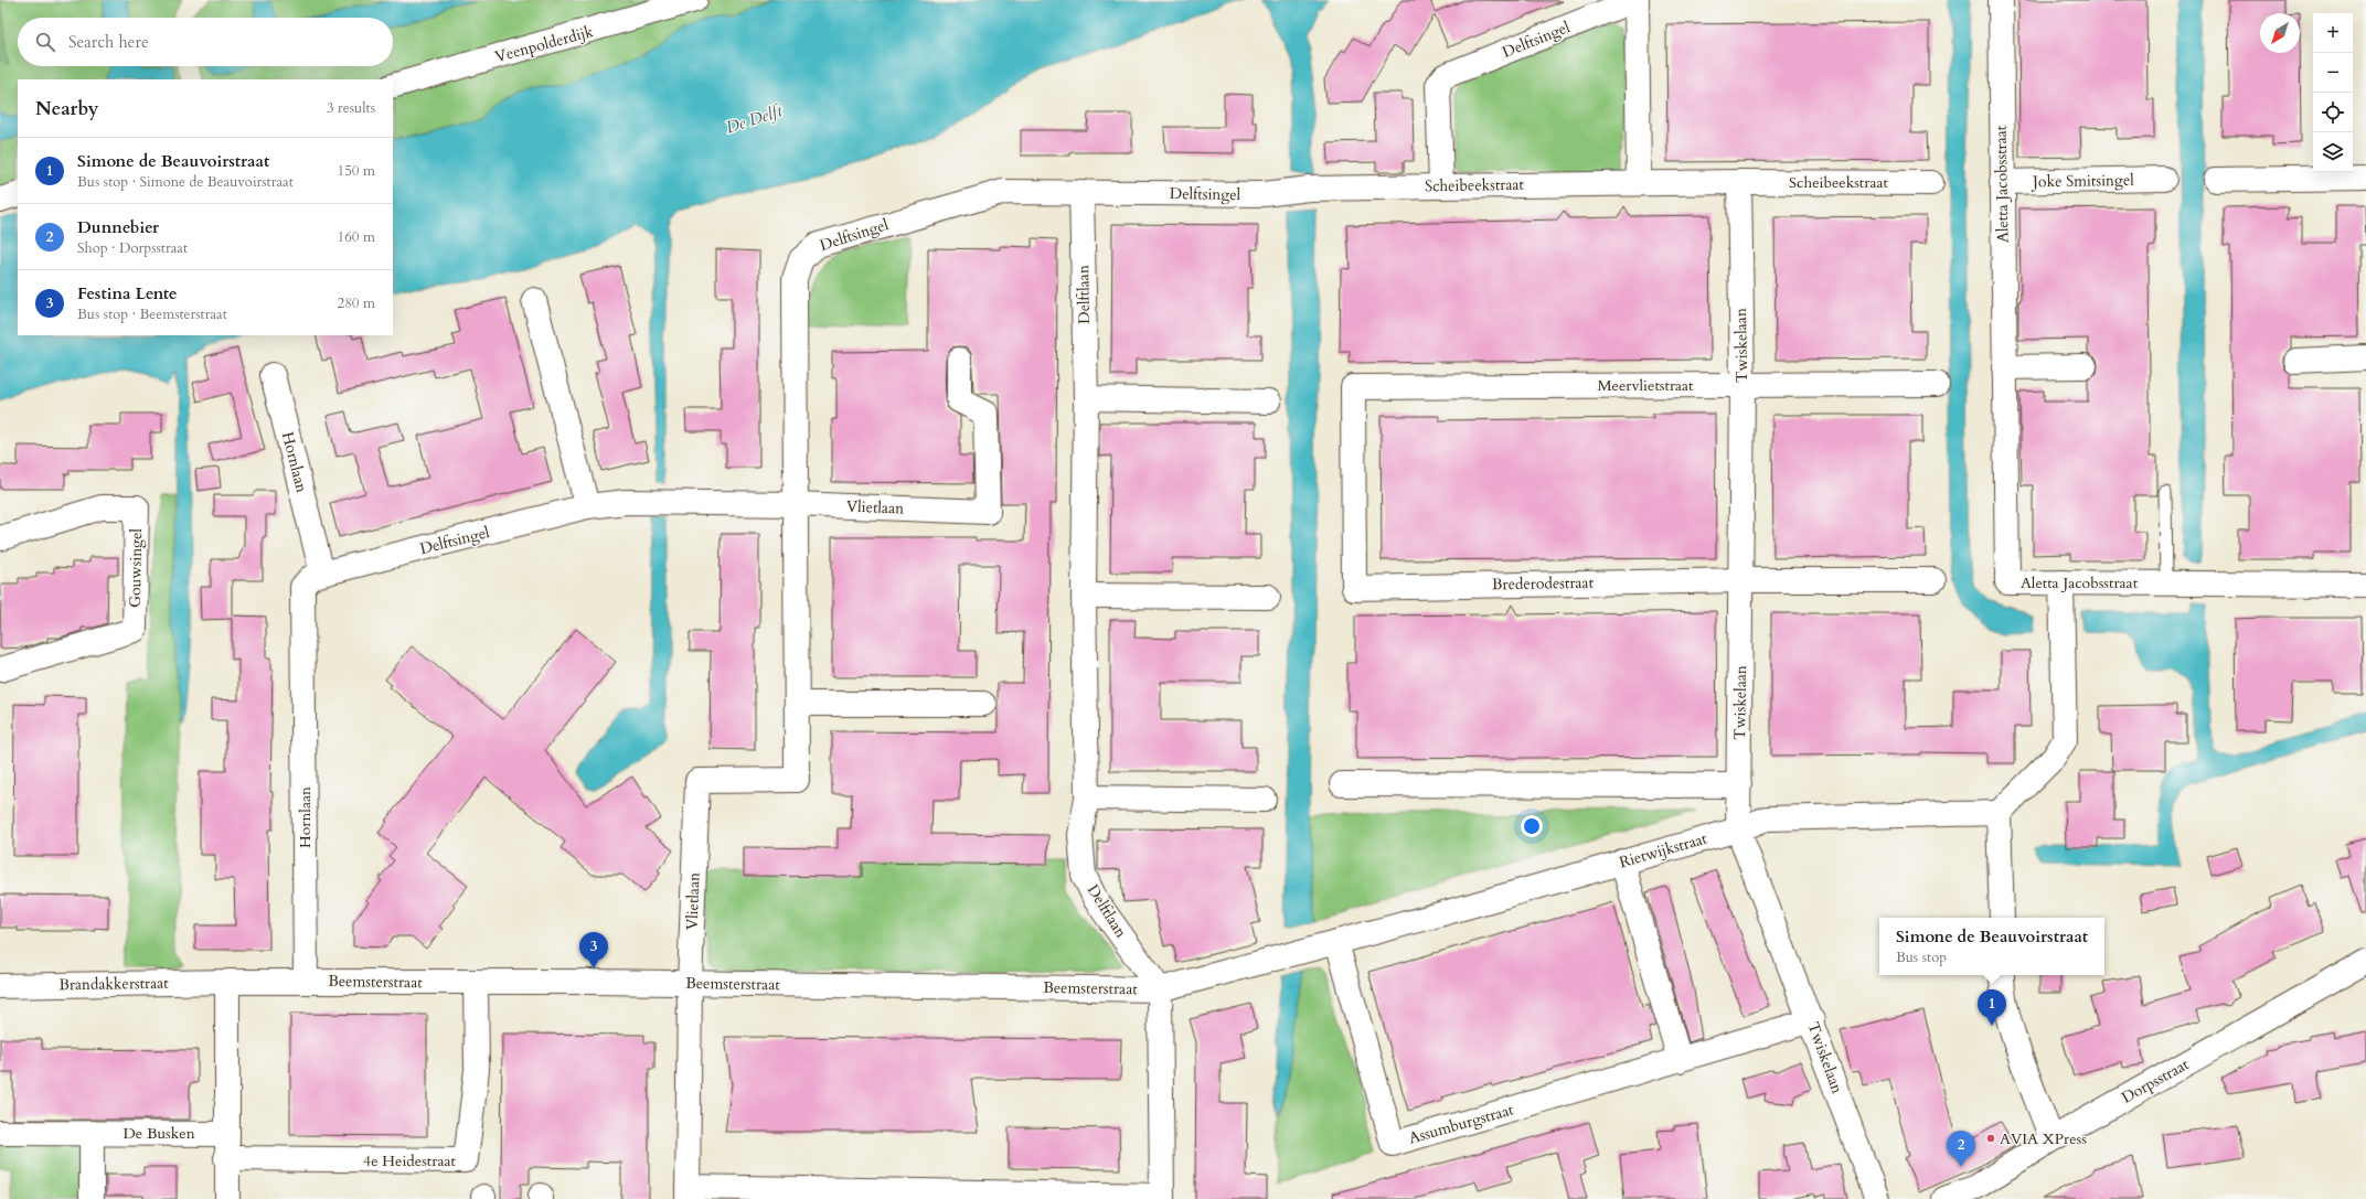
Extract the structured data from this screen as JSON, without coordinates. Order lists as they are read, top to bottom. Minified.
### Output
{"streets":{"street":["Delftsingel","Veenpolderdijk","Joke Smitsingel","Scheibeekstraat","Aletta Jacobsstraat","Delftlaan","Twiskelaan","Meervlietstraat","Hornlaan","Vlietlaan","Gouwsingel","Brederodestraat","Rietwijkstraat","Beemsterstraat","Brandakkerstraat","Dorpsstraat","Assumburgstraat","De Busken","4e Heidestraat"]},"crossings":[["Delftsingel","Scheibeekstraat"],["Delftsingel","Delftlaan"],["Delftsingel","Hornlaan"],["Delftsingel","Vlietlaan"],["Joke Smitsingel","Aletta Jacobsstraat"],["Scheibeekstraat","Twiskelaan"],["Delftlaan","Beemsterstraat"],["Twiskelaan","Meervlietstraat"],["Twiskelaan","Brederodestraat"],["Twiskelaan","Rietwijkstraat"],["Twiskelaan","Assumburgstraat"],["Meervlietstraat","Brederodestraat"],["Hornlaan","Beemsterstraat"],["Vlietlaan","Beemsterstraat"],["Rietwijkstraat","Assumburgstraat"],["Beemsterstraat","4e Heidestraat"]],"water":["De Delft"],"places":["AVIA XPress"],"north":"bottom left","page":{"map_buttons":["+","−"],"search":"Search here","heading":["Nearby","3 results"],"list":[{"mark":"1","name":"Simone de Beauvoirstraat","note":"Bus stop · Simone de Beauvoirstraat","value":"150 m"},{"mark":"2","name":"Dunnebier","note":"Shop · Dorpsstraat","value":"160 m"},{"mark":"3","name":"Festina Lente","note":"Bus stop · Beemsterstraat","value":"280 m"}],"popup":["Simone de Beauvoirstraat","Bus stop"],"pins":["3","1","2"]}}
